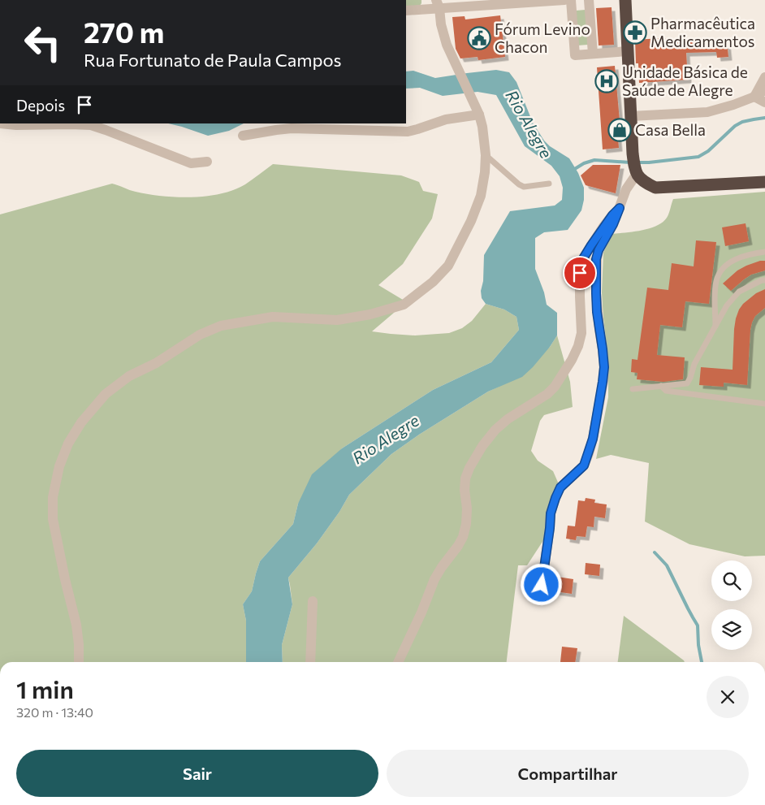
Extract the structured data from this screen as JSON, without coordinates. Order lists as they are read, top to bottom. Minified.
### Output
{"water":["Rio Alegre"],"places":{"pharmacy":["Pharmacêutica Medicamentos"],"public building":["Fórum Levino Chacon"],"hospital":["Unidade Básica de Saúde de Alegre"],"shop":["Casa Bella"]},"page":{"turn":["270 m","Rua Fortunato de Paula Campos"],"then":"Depois","heading":["1 min","320 m · 13:40"],"buttons":["Sair","Compartilhar"]}}
